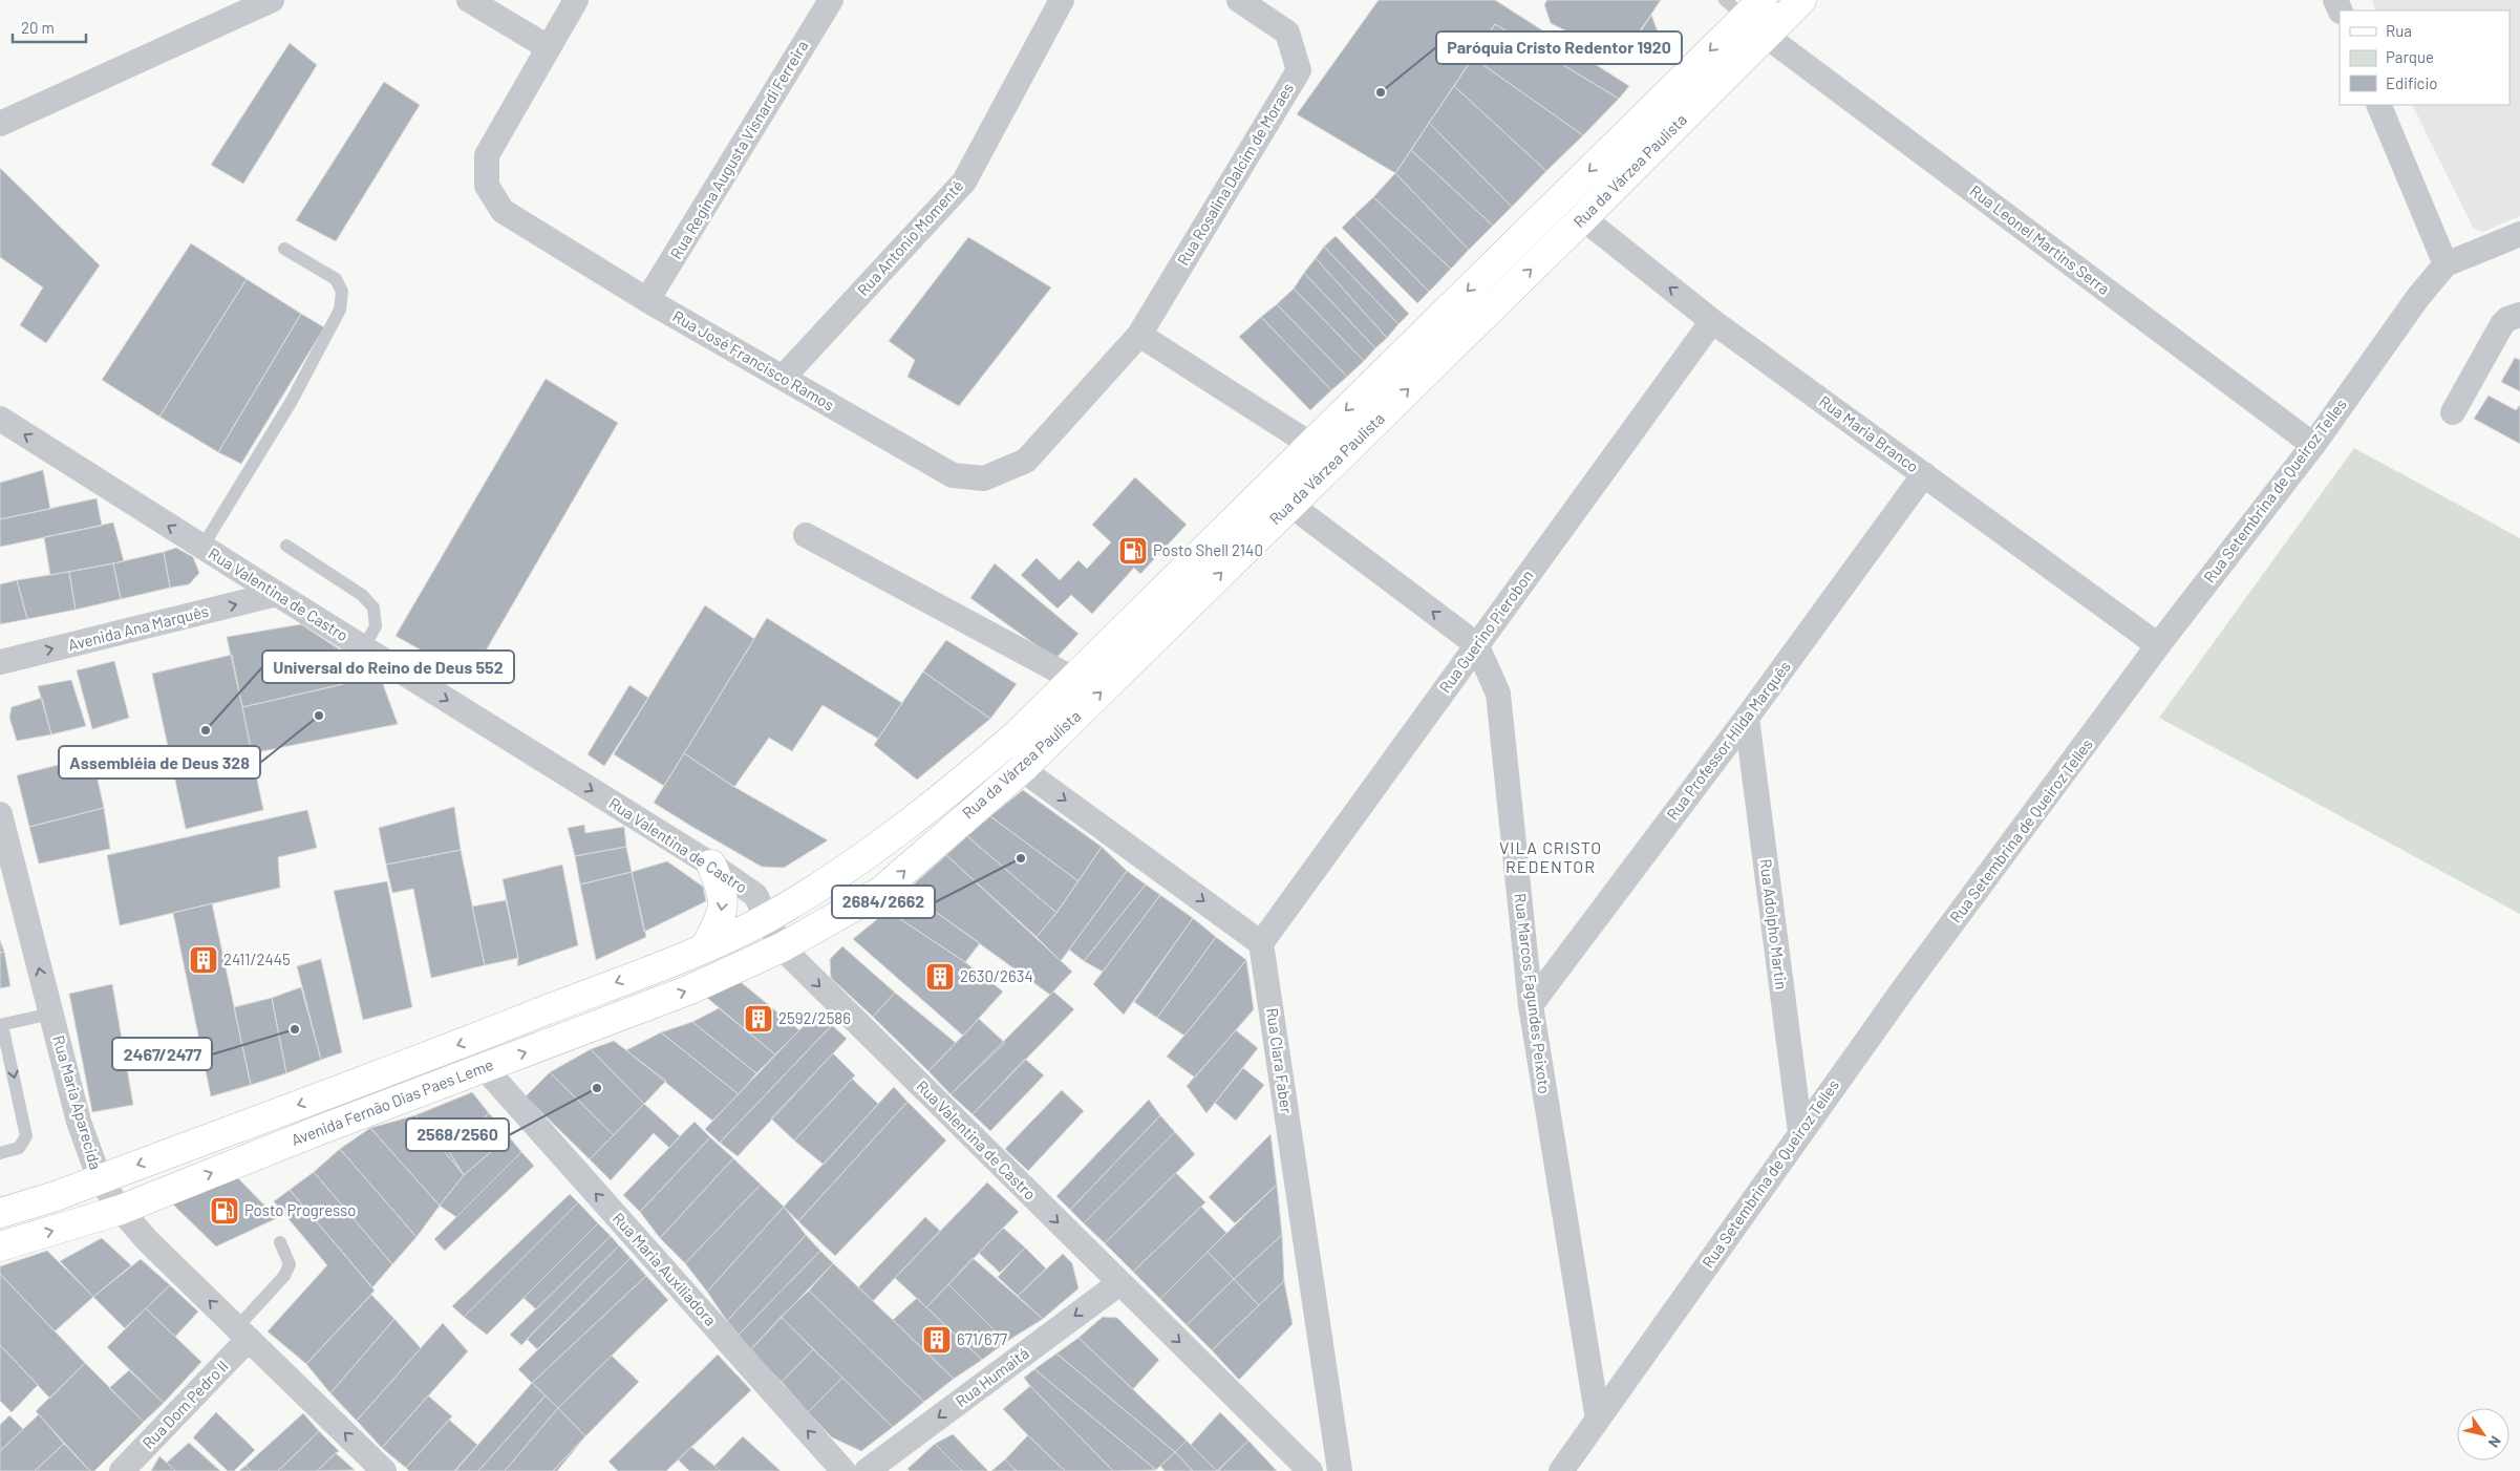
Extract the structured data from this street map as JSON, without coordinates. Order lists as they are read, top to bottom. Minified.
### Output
{"streets":{"main road":["Rua da Várzea Paulista","Avenida Fernão Dias Paes Leme"],"street":["Rua Regina Augusta Visnardi Ferreira","Rua Rosalina Dalcim de Moraes","Rua Antonio Momenté","Rua Leonel Martins Serra","Rua José Francisco Ramos","Rua Maria Branco","Rua Setembrina de Queiroz Telles","Rua Valentina de Castro","Avenida Ana Marquês","Rua Guerino Pierobon","Rua Professor Hilda Marquês","Rua Adolpho Martin","Rua Marcos Fagundes Peixoto","Rua Clara Faber","Rua Maria Aparecida","Rua Maria Auxiliadora","Rua Humaitá","Rua Dom Pedro II"]},"crossings":[["Rua Regina Augusta Visnardi Ferreira","Rua José Francisco Ramos"],["Rua da Várzea Paulista","Rua Leonel Martins Serra"],["Rua da Várzea Paulista","Rua Maria Branco"],["Rua da Várzea Paulista","Rua Valentina de Castro"],["Rua da Várzea Paulista","Rua Marcos Fagundes Peixoto"],["Rua da Várzea Paulista","Avenida Fernão Dias Paes Leme"],["Rua Rosalina Dalcim de Moraes","Rua José Francisco Ramos"],["Rua Antonio Momenté","Rua José Francisco Ramos"],["Rua Leonel Martins Serra","Rua Setembrina de Queiroz Telles"],["Rua Maria Branco","Rua Setembrina de Queiroz Telles"],["Rua Maria Branco","Rua Guerino Pierobon"],["Rua Maria Branco","Rua Professor Hilda Marquês"],["Rua Setembrina de Queiroz Telles","Rua Adolpho Martin"],["Rua Setembrina de Queiroz Telles","Rua Marcos Fagundes Peixoto"],["Rua Valentina de Castro","Avenida Ana Marquês"],["Rua Valentina de Castro","Avenida Fernão Dias Paes Leme"],["Rua Valentina de Castro","Rua Humaitá"],["Rua Guerino Pierobon","Rua Marcos Fagundes Peixoto"],["Rua Guerino Pierobon","Rua Clara Faber"],["Rua Professor Hilda Marquês","Rua Adolpho Martin"],["Rua Professor Hilda Marquês","Rua Marcos Fagundes Peixoto"],["Rua Maria Aparecida","Avenida Fernão Dias Paes Leme"],["Rua Maria Aparecida","Rua Dom Pedro II"],["Avenida Fernão Dias Paes Leme","Rua Maria Auxiliadora"]],"one_way":["Avenida Ana Marquês","Rua Maria Aparecida","Rua Maria Auxiliadora","Rua Humaitá"],"districts":["VILA CRISTO REDENTOR"],"places":{"other":["Paróquia Cristo Redentor 1920","Assembléia de Deus 328","Universal do Reino de Deus 552","2684/2662","2467/2477","2568/2560"],"fuel station":["Posto Shell 2140","Posto Progresso"],"building":["2411/2445","2630/2634","2592/2586","671/677"]},"legend":["Rua","Parque","Edifício"],"scale_bar":"20 m","north":"bottom right"}
